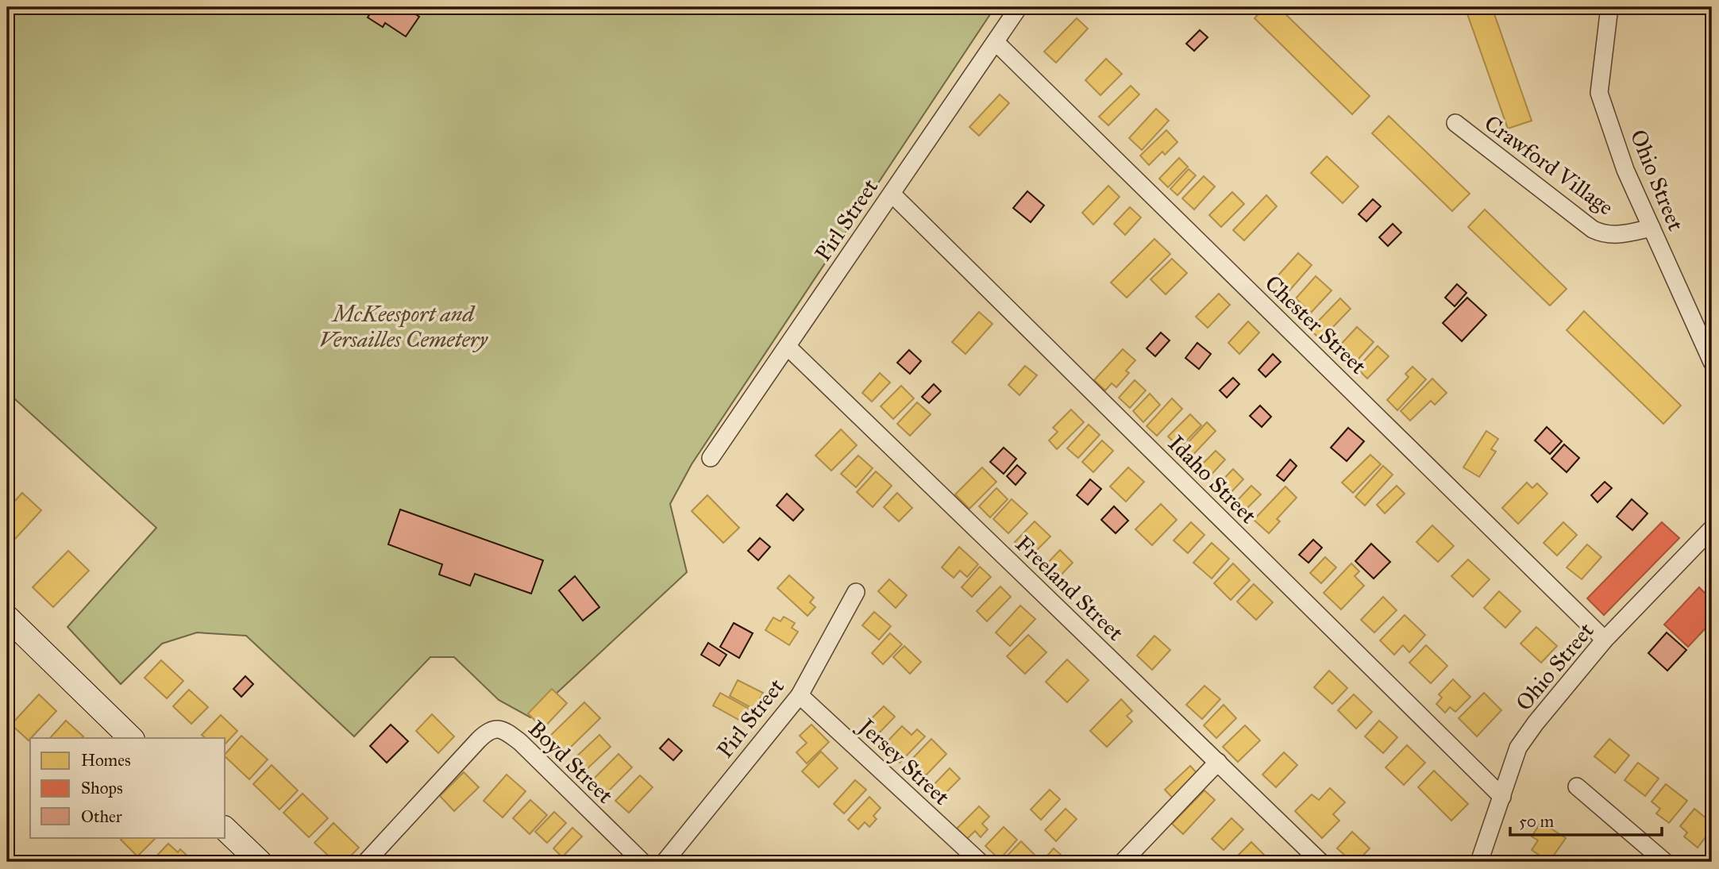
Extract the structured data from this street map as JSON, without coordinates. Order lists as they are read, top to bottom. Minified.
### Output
{"streets":{"street":["Crawford Village","Ohio Street","Pirl Street","Chester Street","Idaho Street","Freeland Street","Boyd Street","Jersey Street"]},"crossings":[["Crawford Village","Ohio Street"],["Ohio Street","Chester Street"],["Ohio Street","Idaho Street"],["Pirl Street","Chester Street"],["Pirl Street","Idaho Street"],["Pirl Street","Freeland Street"],["Pirl Street","Jersey Street"]],"parks":["McKeesport and Versailles Cemetery"],"legend":["Homes","Shops","Other"],"scale_bar":"50 m"}
